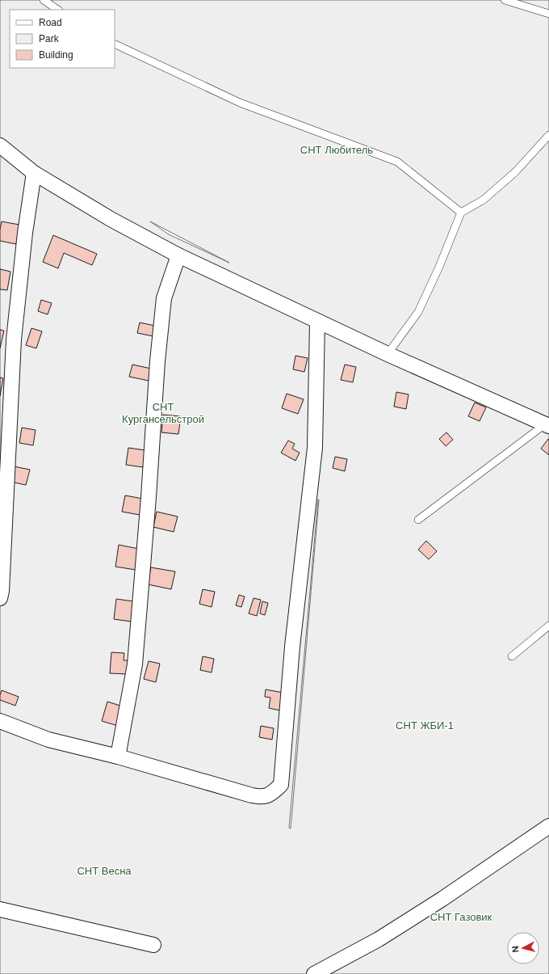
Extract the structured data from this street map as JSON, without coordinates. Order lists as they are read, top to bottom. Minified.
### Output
{"parks":["СНТ Любитель","СНТ Кургансельстрой","СНТ ЖБИ-1","СНТ Весна","СНТ Газовик"],"legend":["Road","Park","Building"],"north":"left"}
